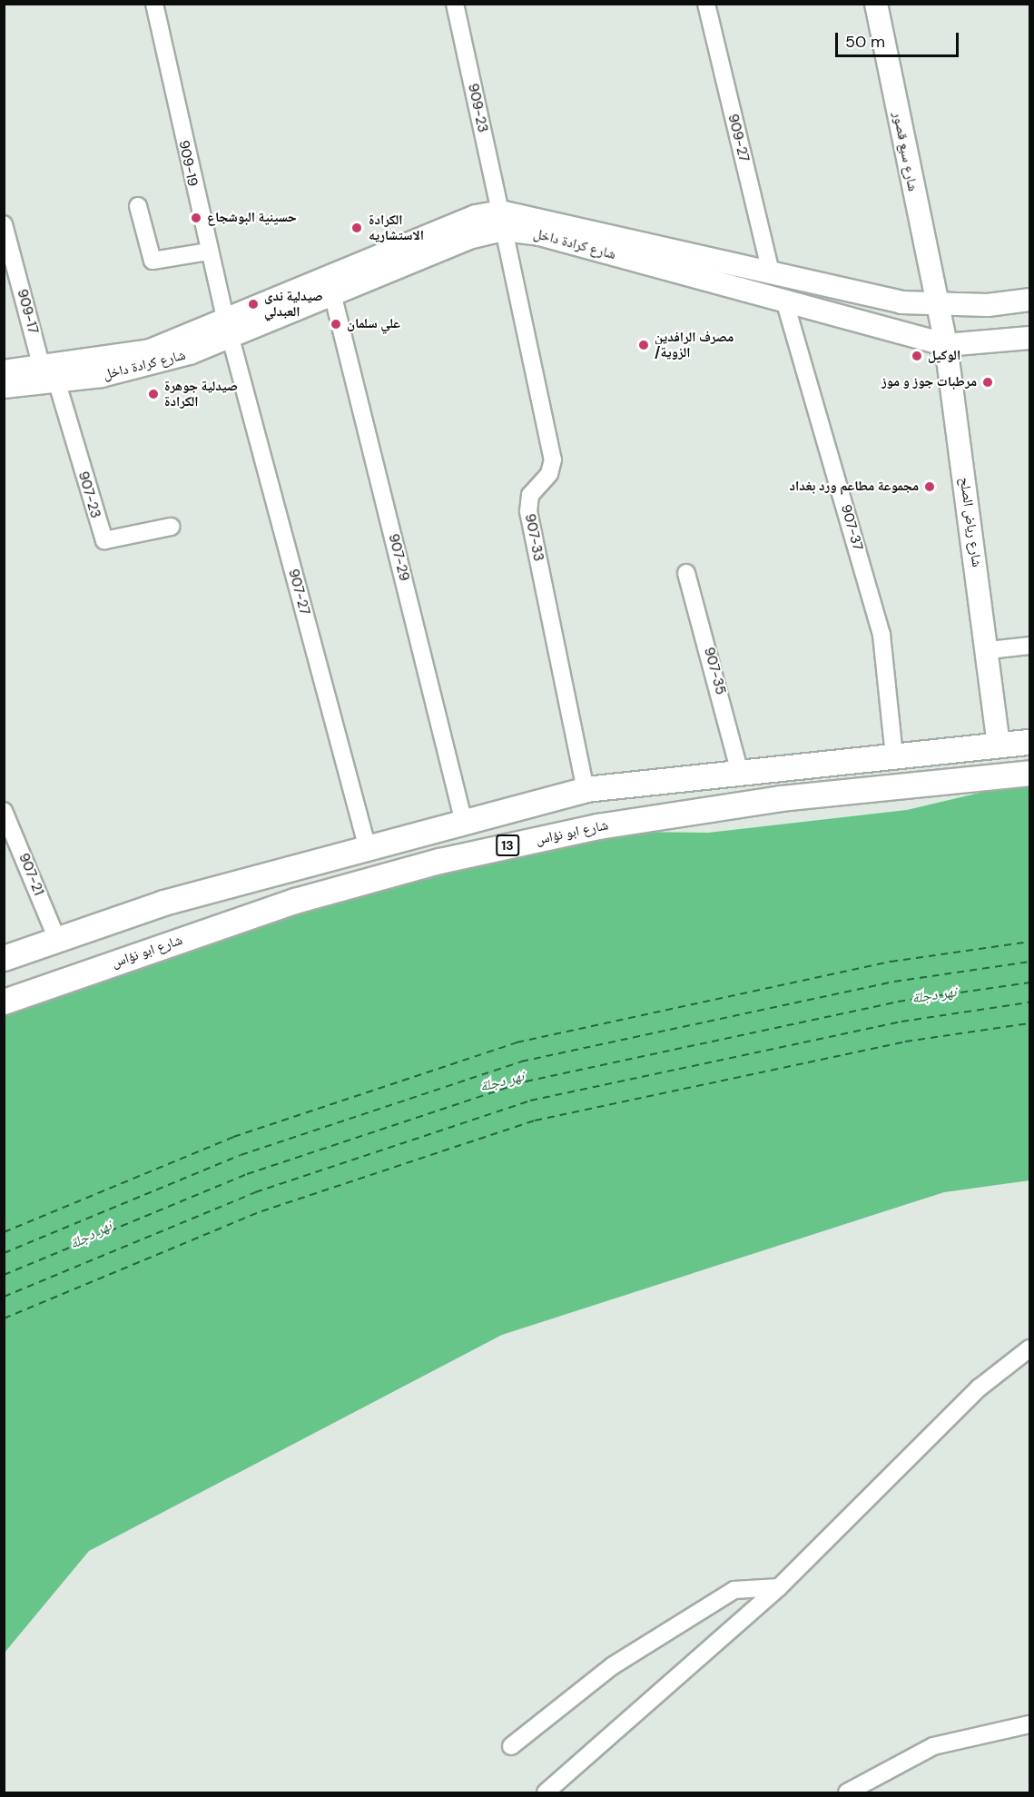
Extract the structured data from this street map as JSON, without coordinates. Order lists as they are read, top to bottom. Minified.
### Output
{"streets":{"main road":["شارع سبع قصور","شارع كرادة داخل","شارع رياض الصلح","شارع ابو نؤاس","13"],"street":["909-23","909-27","909-19","909-17","907-23","907-37","907-33","907-29","907-27","907-35","907-21"]},"crossings":[["909-23","شارع كرادة داخل"],["909-23","907-33"],["909-27","شارع كرادة داخل"],["شارع سبع قصور","شارع كرادة داخل"],["شارع سبع قصور","شارع رياض الصلح"],["909-19","شارع كرادة داخل"],["909-19","907-27"],["شارع كرادة داخل","909-17"],["شارع كرادة داخل","907-23"],["شارع كرادة داخل","شارع رياض الصلح"],["شارع كرادة داخل","907-37"],["شارع كرادة داخل","907-33"],["شارع كرادة داخل","907-29"],["شارع كرادة داخل","907-27"]],"water":["نهر دجلة"],"places":["حسينية البوشجاع","الكرادة الاستشاريه","صيدلية ندى العبدلي","علي سلمان","مصرف الرافدين /الزوية","الوكيل","مرطبات جوز و موز","صيدلية جوهرة الكرادة","مجموعة مطاعم ورد بغداد"],"scale_bar":"50 m"}
